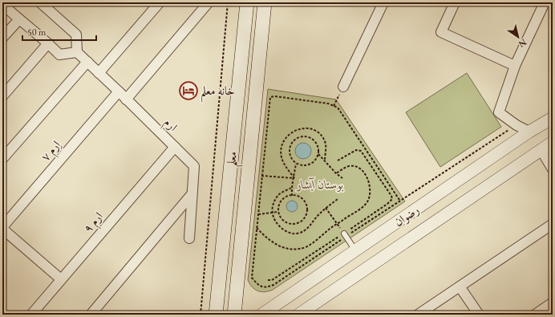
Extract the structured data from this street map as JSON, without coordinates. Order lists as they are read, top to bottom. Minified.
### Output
{"streets":{"main road":["معلم"],"street":["ارم","اِرم ۷","رضوان","ارم ۹"]},"crossings":[["ارم","اِرم ۷"],["ارم","ارم ۹"]],"parks":["بوستان آبشار"],"places":{"hotel":["خانه معلم"]},"scale_bar":"50 m","north":"bottom right"}
